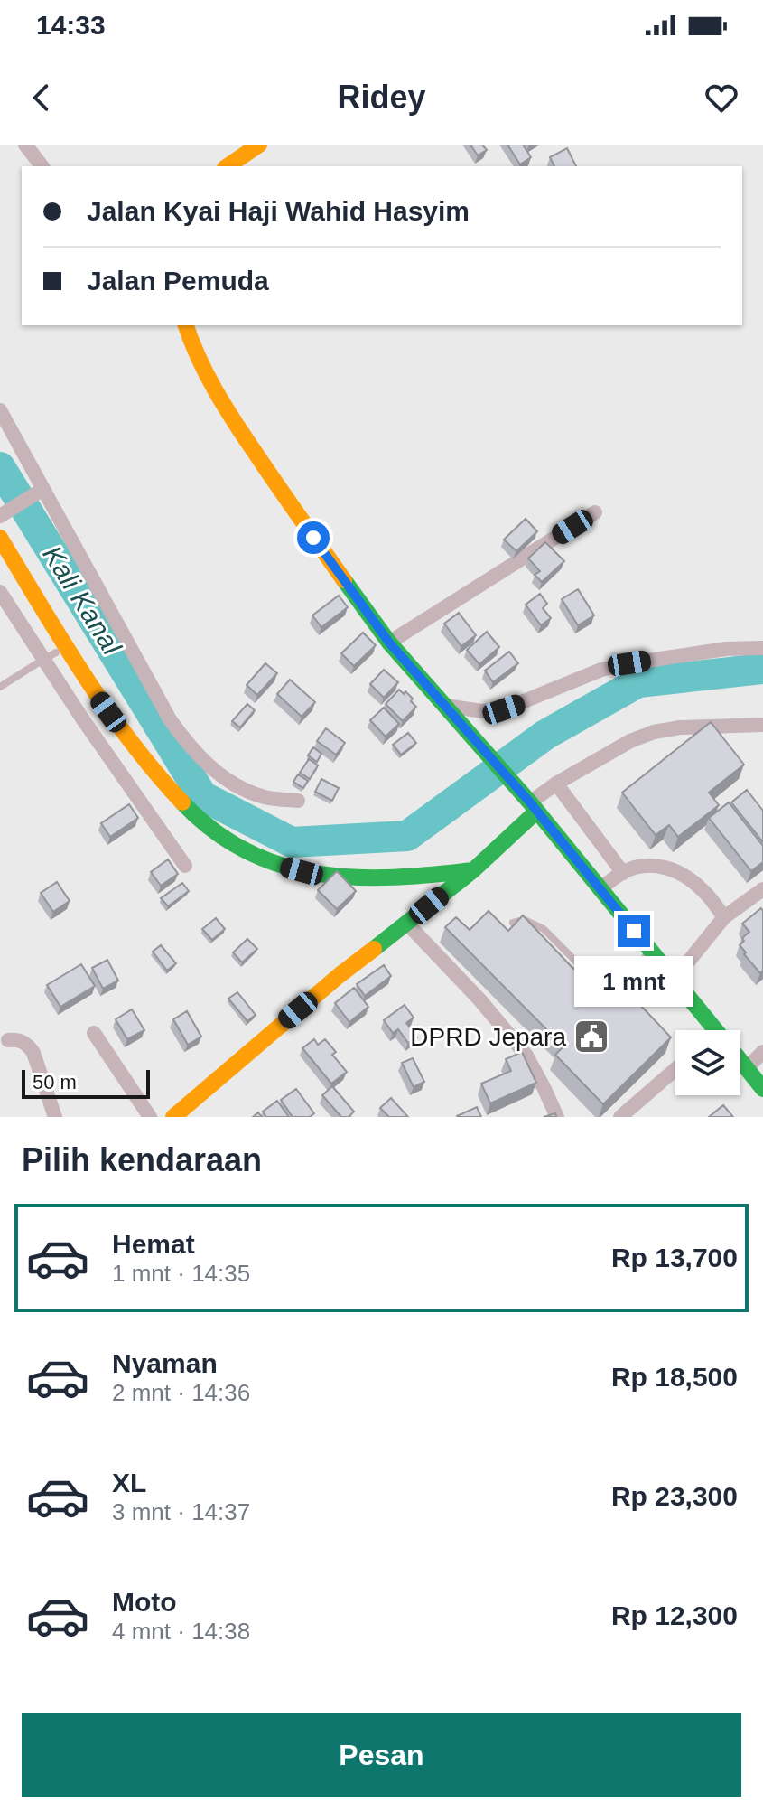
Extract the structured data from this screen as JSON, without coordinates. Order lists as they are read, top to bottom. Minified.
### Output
{"water":["Kali Kanal"],"places":{"public building":["DPRD Jepara"]},"scale_bar":"50 m","page":{"status":"14:33","header":"Ridey","banner":["Jalan Kyai Haji Wahid Hasyim","Jalan Pemuda"],"bubble":"1 mnt","scale":"50 m","heading":"Pilih kendaraan","list":[{"name":"Hemat","note":"1 mnt · 14:35","value":"Rp 13,700"},{"name":"Nyaman","note":"2 mnt · 14:36","value":"Rp 18,500"},{"name":"XL","note":"3 mnt · 14:37","value":"Rp 23,300"},{"name":"Moto","note":"4 mnt · 14:38","value":"Rp 12,300"}],"buttons":"Pesan"}}
